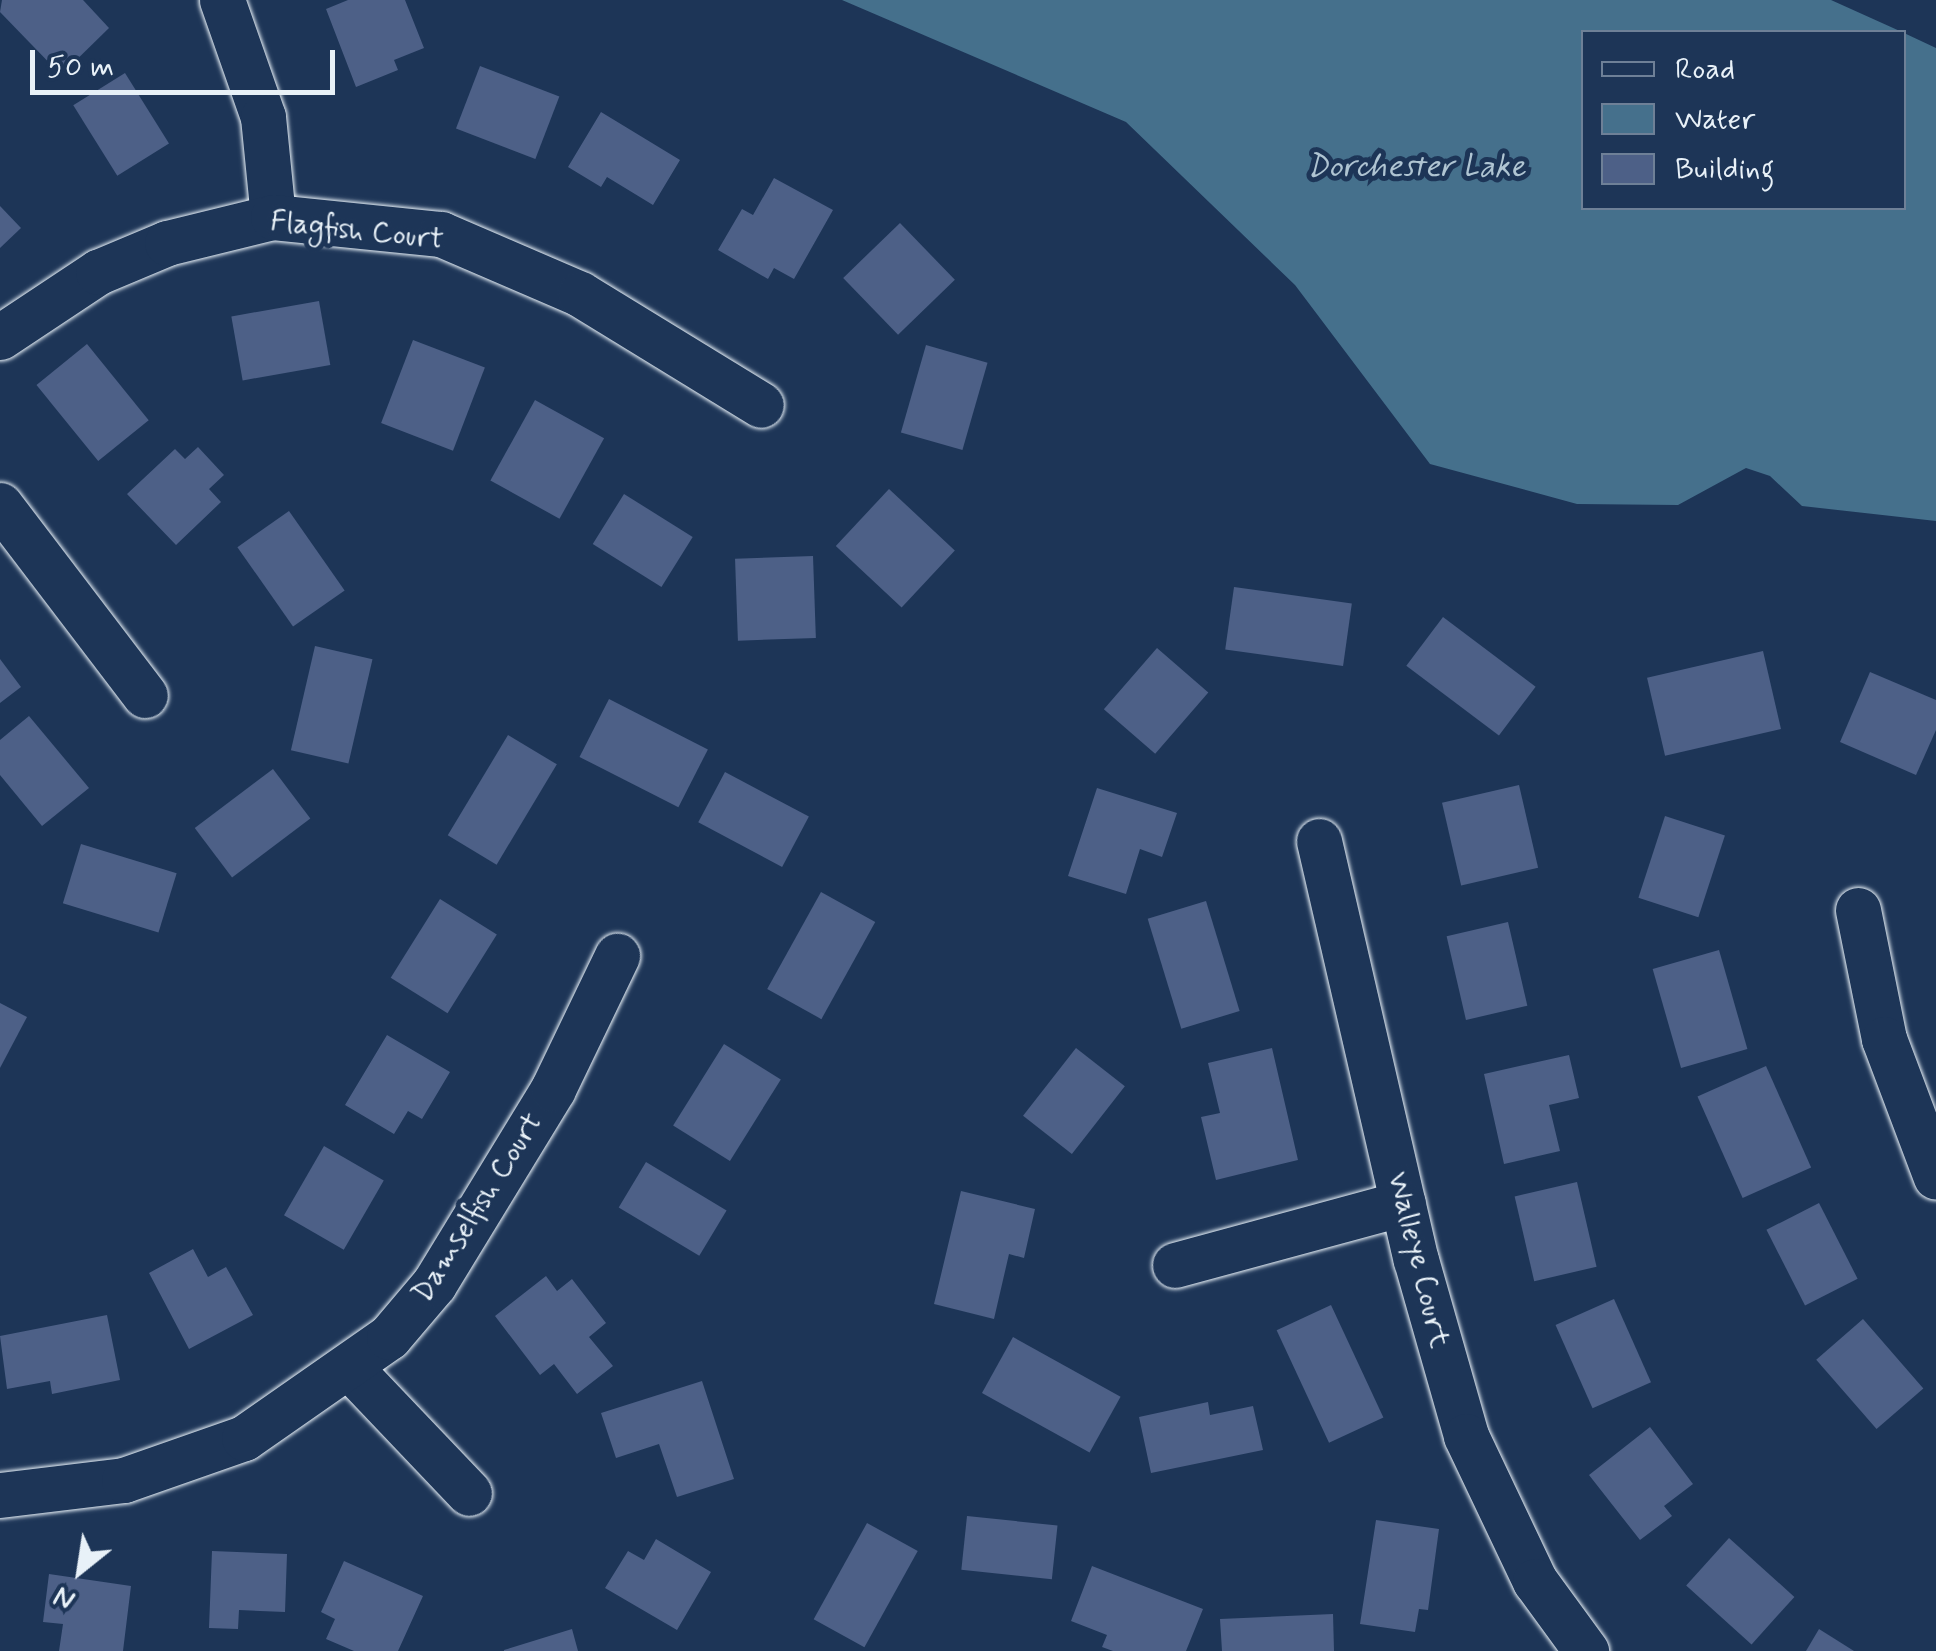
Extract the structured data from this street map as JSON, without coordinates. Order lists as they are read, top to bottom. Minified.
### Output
{"streets":{"street":["Flagfish Court","Damselfish Court","Walleye Court"]},"water":["Dorchester Lake"],"legend":["Road","Water","Building"],"scale_bar":"50 m","north":"bottom left"}
